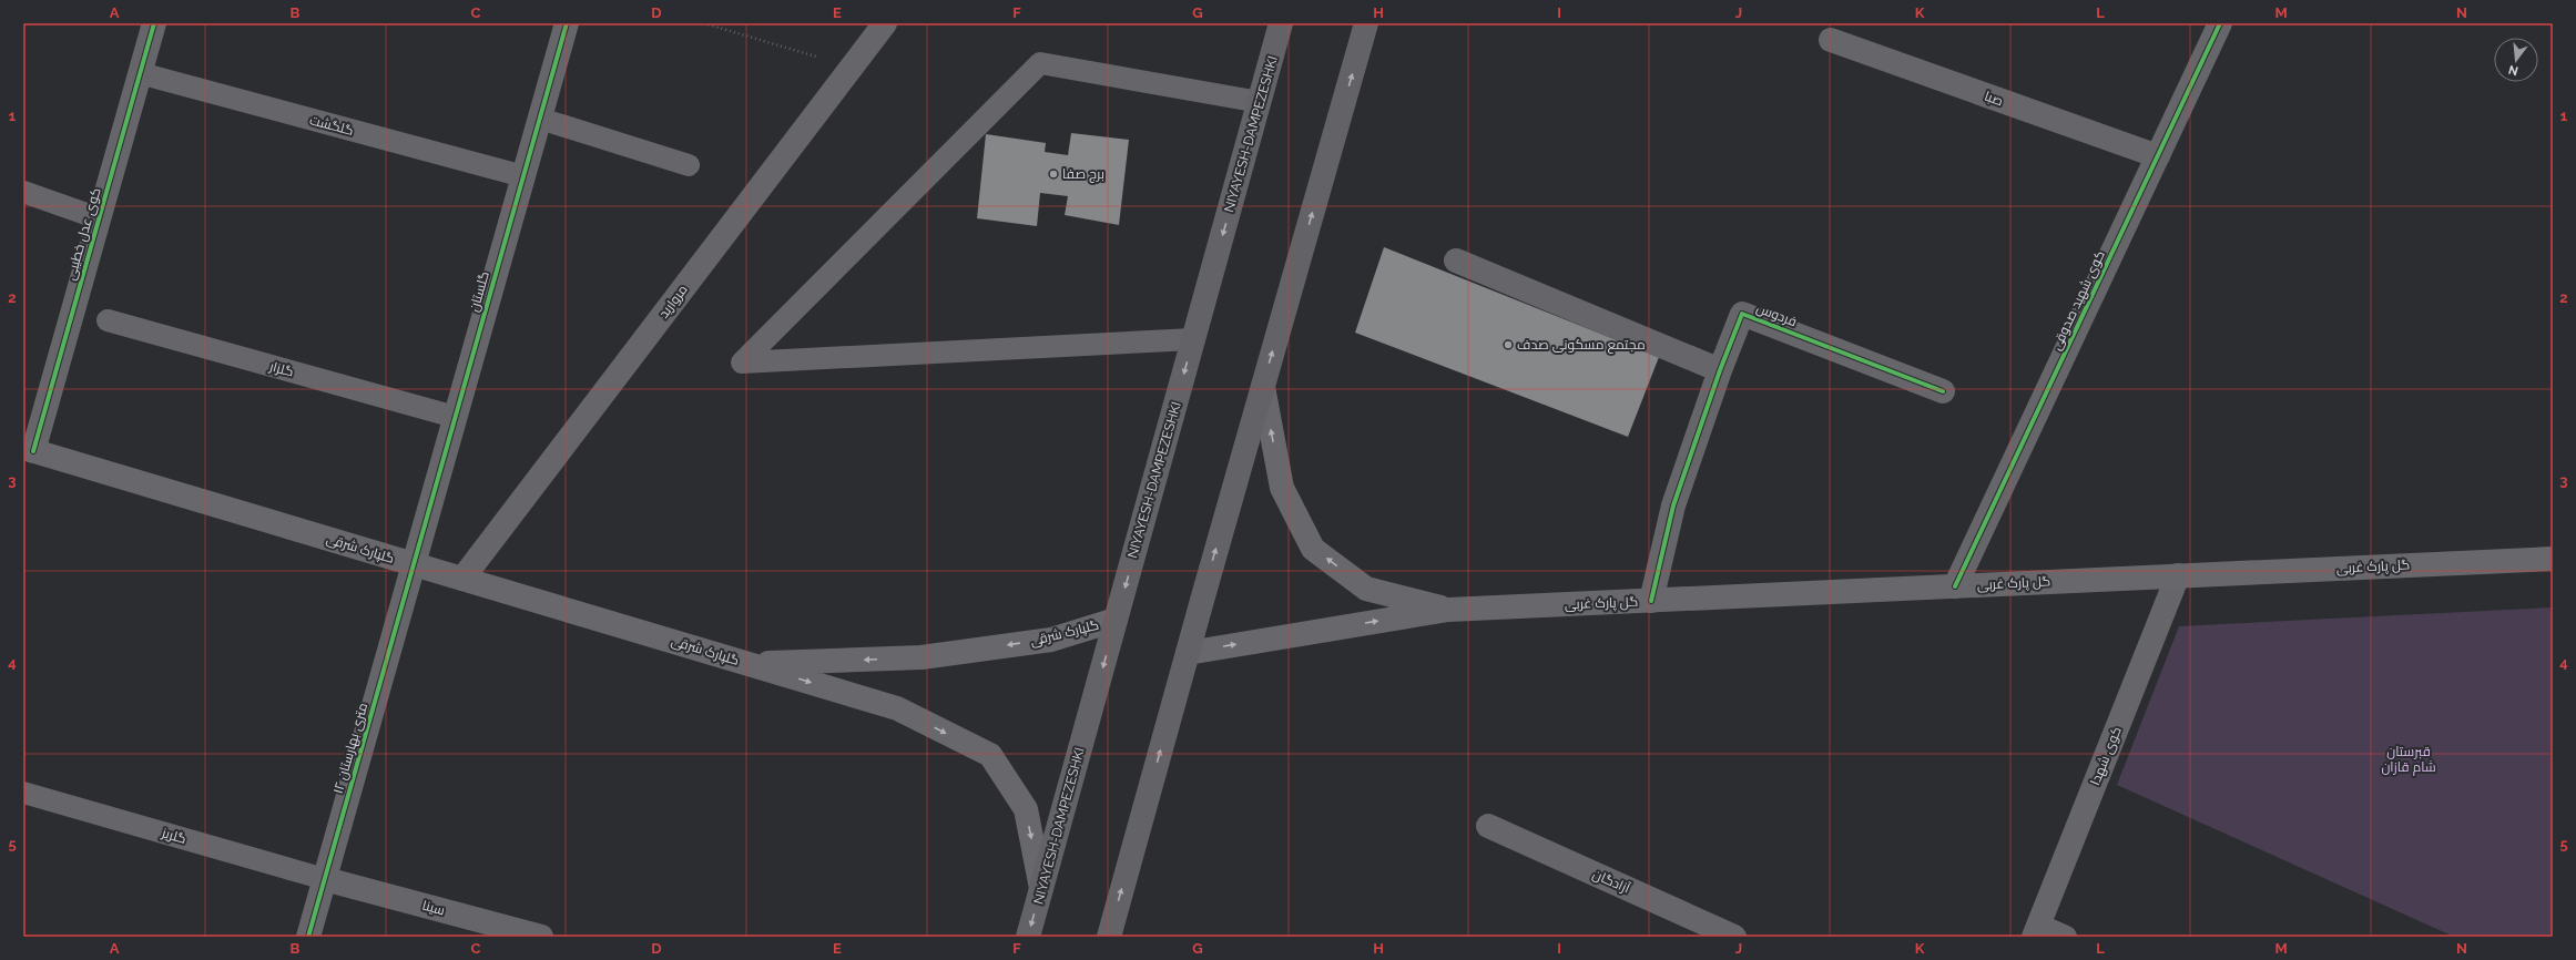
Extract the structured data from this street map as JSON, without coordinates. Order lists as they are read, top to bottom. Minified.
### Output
{"streets":{"highway":["NIYAYESH-DAMPEZESHKI"],"main road":["گلپارک شرقی","گل پارک غربی"],"street":["صبا","کوی عدل خطیبی","گلستان","کوی شهید صدوقی","مروارید","فردوس","۱۲ متری بهارستان","کوی شهدا","آزادگان","سینا"],"lane":["گلگشت","گلزار","گلریز"]},"crossings":[["صبا","کوی شهید صدوقی"],["گلگشت","کوی عدل خطیبی"],["گلگشت","گلستان"],["NIYAYESH-DAMPEZESHKI","گلپارک شرقی"],["کوی عدل خطیبی","گلپارک شرقی"],["گلستان","گلزار"],["گلستان","گلپارک شرقی"],["گلستان","۱۲ متری بهارستان"],["کوی شهید صدوقی","گل پارک غربی"],["مروارید","گلپارک شرقی"],["فردوس","گل پارک غربی"],["گلپارک شرقی","۱۲ متری بهارستان"],["گل پارک غربی","کوی شهدا"],["۱۲ متری بهارستان","گلریز"],["۱۲ متری بهارستان","سینا"],["گلریز","سینا"]],"parks":["قبرستان شام قازان"],"places":["برج صفا","مجتمع مسکونی صدف"],"north":"bottom","grid":{"columns":["A","B","C","D","E","F","G","H","I","J","K","L","M","N"],"rows":["1","2","3","4","5"]}}
